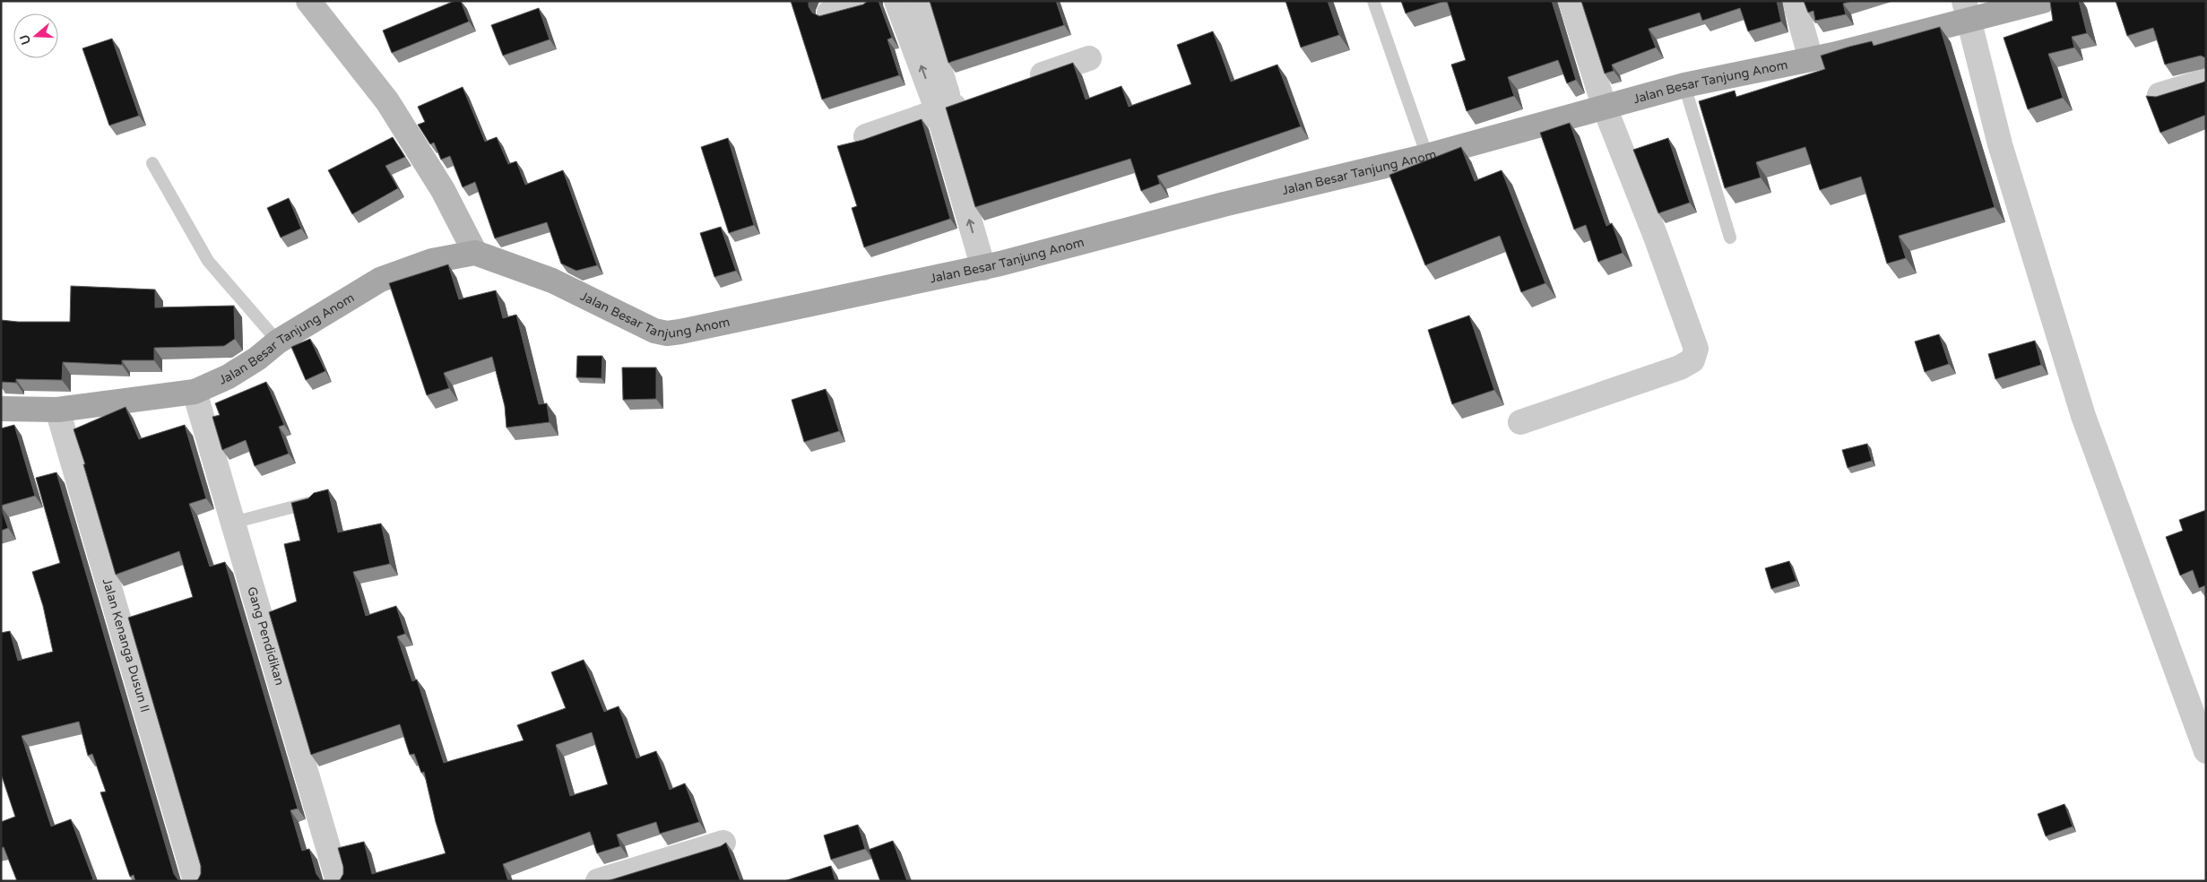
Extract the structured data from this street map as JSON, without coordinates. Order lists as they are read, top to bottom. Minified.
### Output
{"streets":{"main road":["Jalan Besar Tanjung Anom"],"street":["Gang Pendidikan","Jalan Kenanga Dusun II"]},"crossings":[["Jalan Besar Tanjung Anom","Gang Pendidikan"],["Jalan Besar Tanjung Anom","Jalan Kenanga Dusun II"]],"north":"left"}
